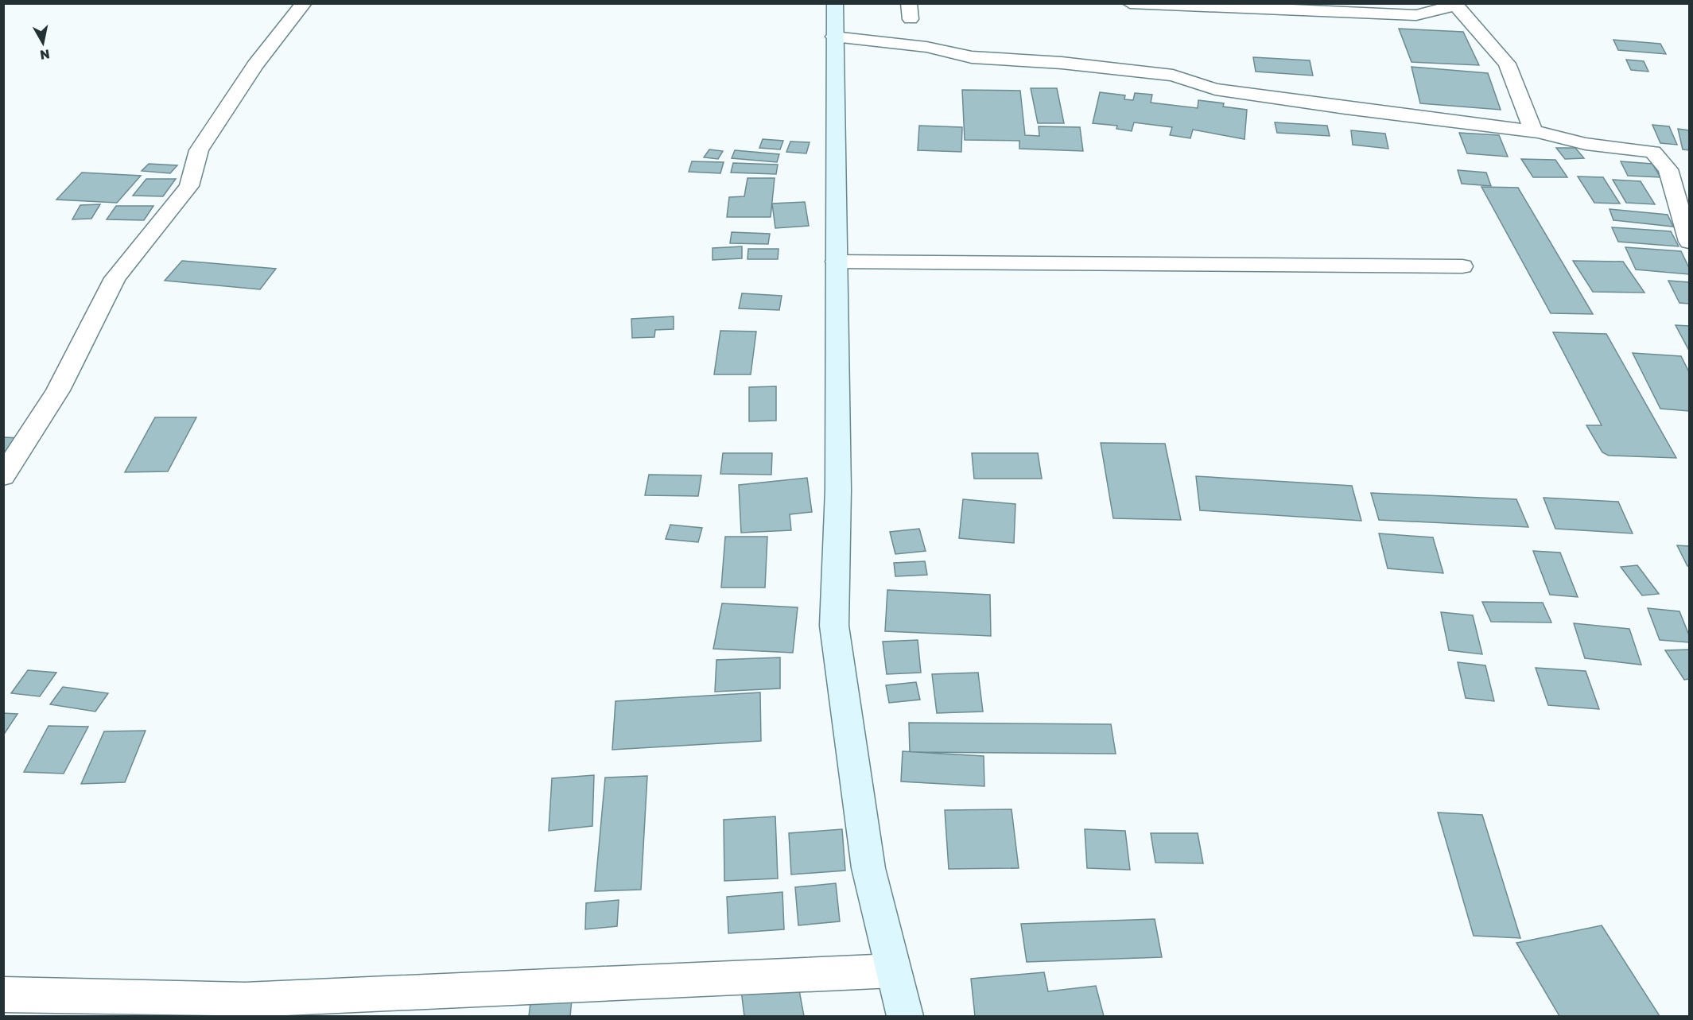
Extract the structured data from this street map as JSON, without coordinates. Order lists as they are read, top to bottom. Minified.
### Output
{"north":"bottom"}
